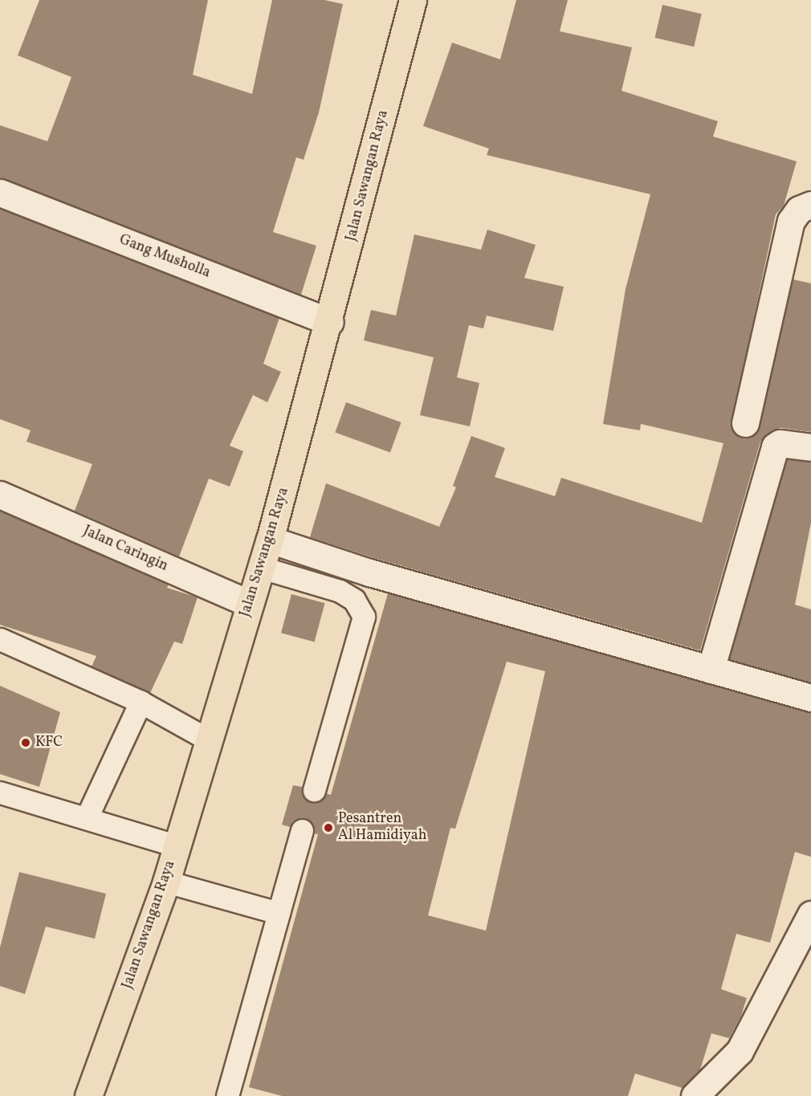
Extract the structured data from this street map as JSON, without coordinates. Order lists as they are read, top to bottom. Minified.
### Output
{"streets":{"highway":["Jalan Sawangan Raya"],"street":["Gang Musholla","Jalan Caringin"]},"crossings":[["Jalan Sawangan Raya","Gang Musholla"],["Jalan Sawangan Raya","Jalan Caringin"]],"places":["KFC","Pesantren Al Hamidiyah"]}
